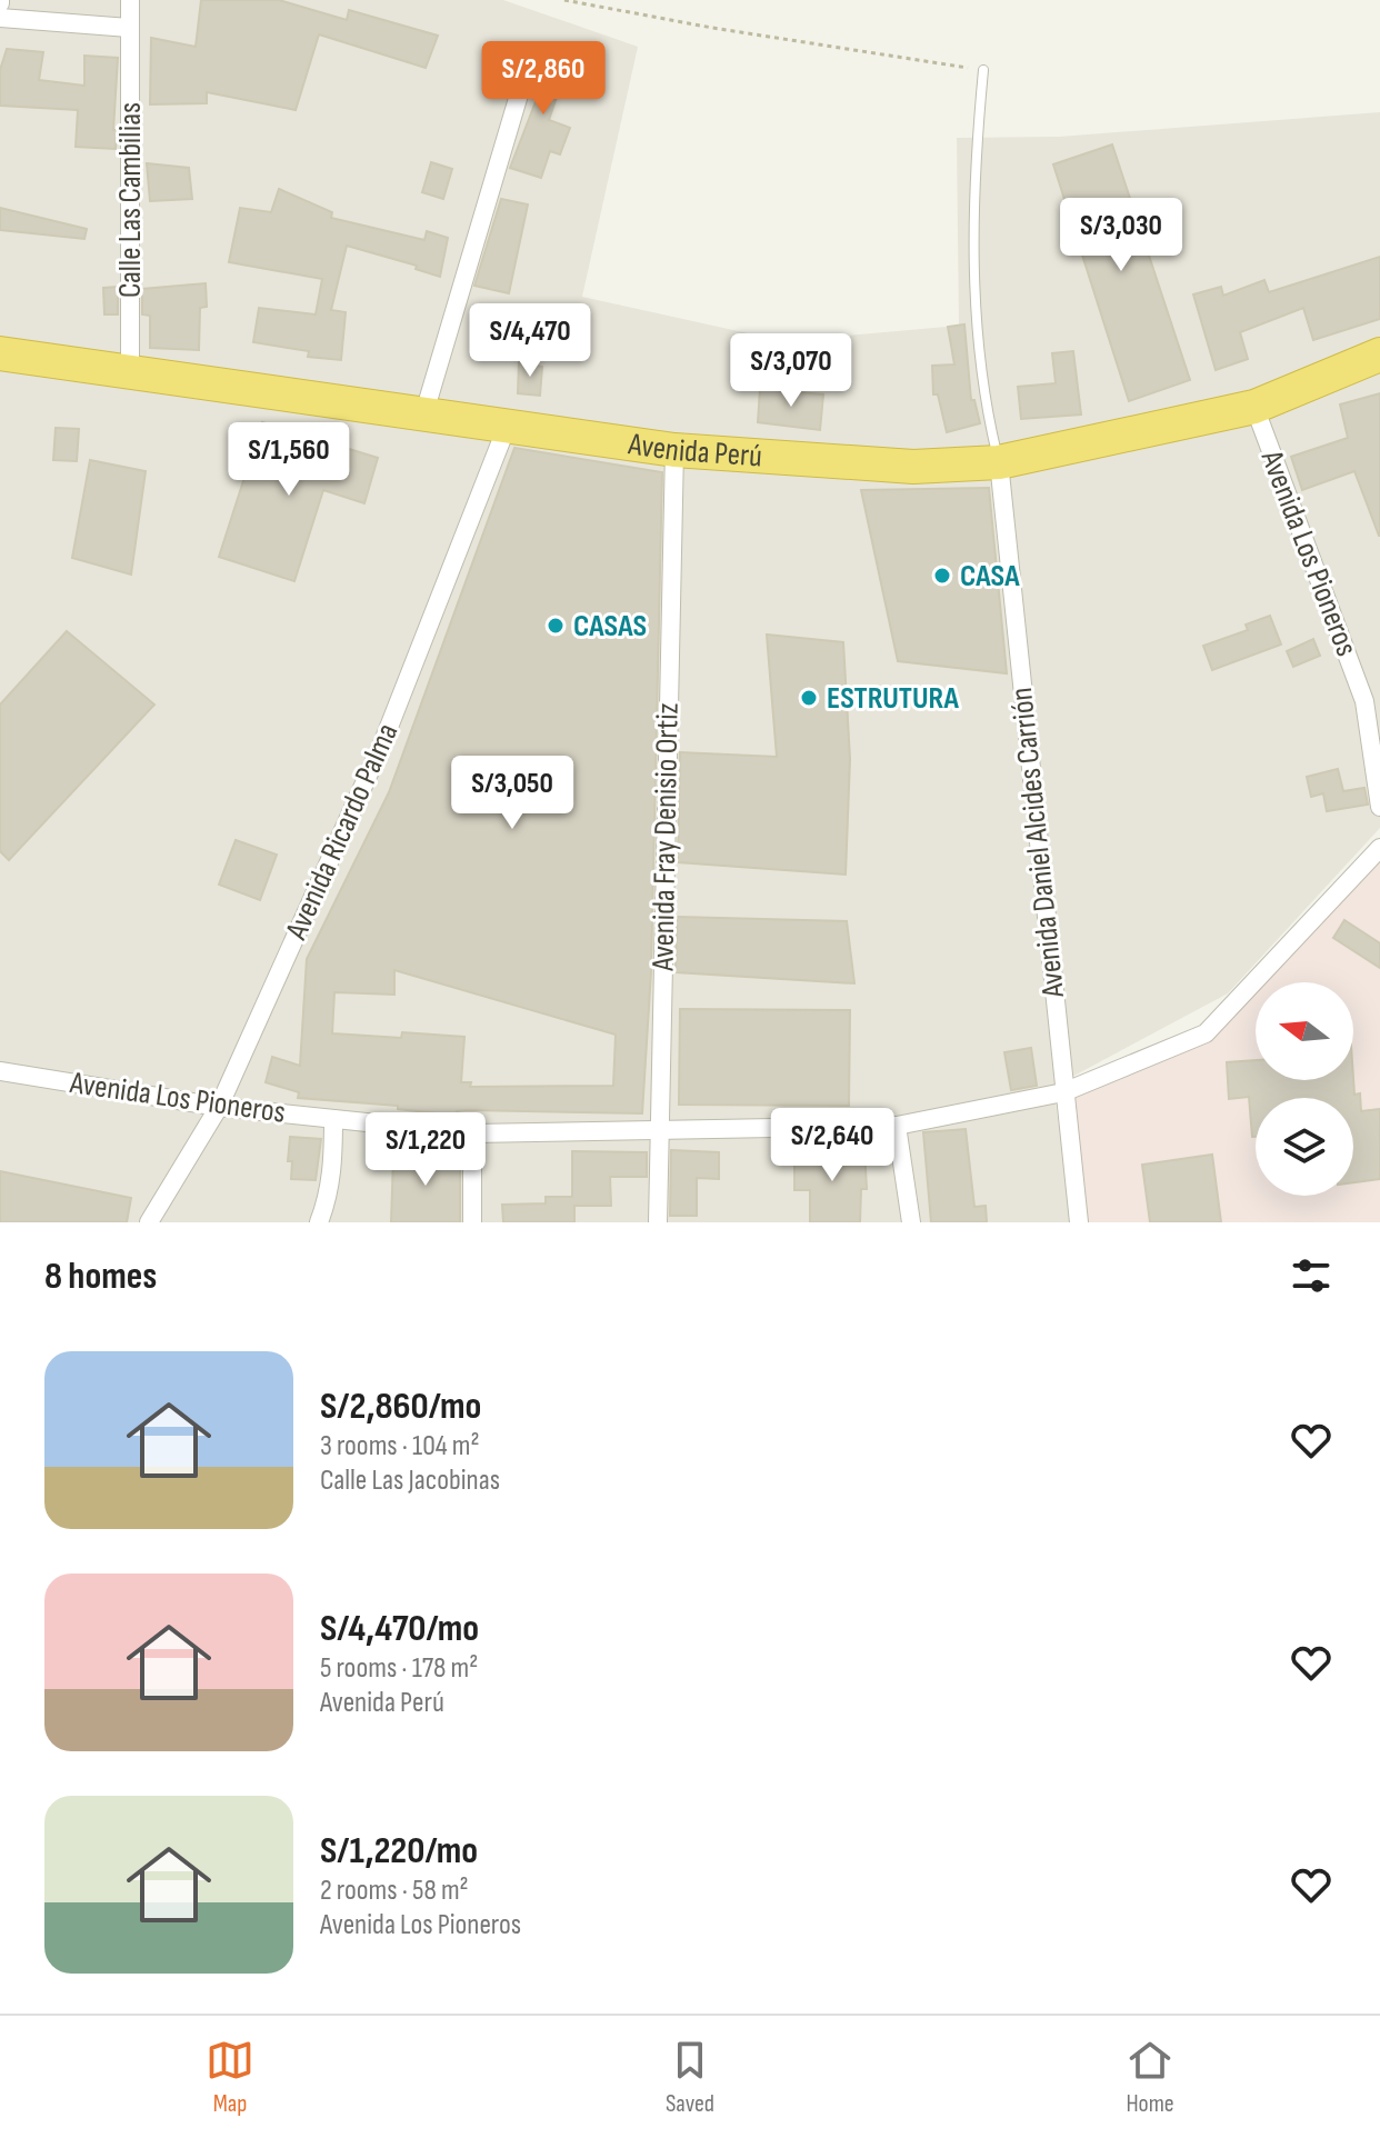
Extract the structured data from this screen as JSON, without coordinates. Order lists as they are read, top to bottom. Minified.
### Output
{"streets":{"highway":["Avenida Perú"],"street":["Calle Las Cambilias","Avenida Los Pioneros","Avenida Ricardo Palma","Avenida Fray Denisio Ortiz","Avenida Daniel Alcides Carrión"]},"crossings":[["Calle Las Cambilias","Avenida Perú"],["Avenida Perú","Avenida Los Pioneros"],["Avenida Perú","Avenida Ricardo Palma"],["Avenida Perú","Avenida Fray Denisio Ortiz"],["Avenida Perú","Avenida Daniel Alcides Carrión"],["Avenida Los Pioneros","Avenida Ricardo Palma"],["Avenida Los Pioneros","Avenida Fray Denisio Ortiz"],["Avenida Los Pioneros","Avenida Daniel Alcides Carrión"]],"places":["CASA","CASAS","ESTRUTURA"],"north":"left","page":{"price":["S/2,860","S/3,030","S/4,470","S/3,070","S/1,560","S/3,050","S/2,640","S/1,220"],"heading":"8 homes","list":[{"name":"S/2,860/mo","note":"3 rooms · 104 m² · Calle Las Jacobinas"},{"name":"S/4,470/mo","note":"5 rooms · 178 m² · Avenida Perú"},{"name":"S/1,220/mo","note":"2 rooms · 58 m² · Avenida Los Pioneros"}],"tabs":["Map","Saved","Home"]}}
